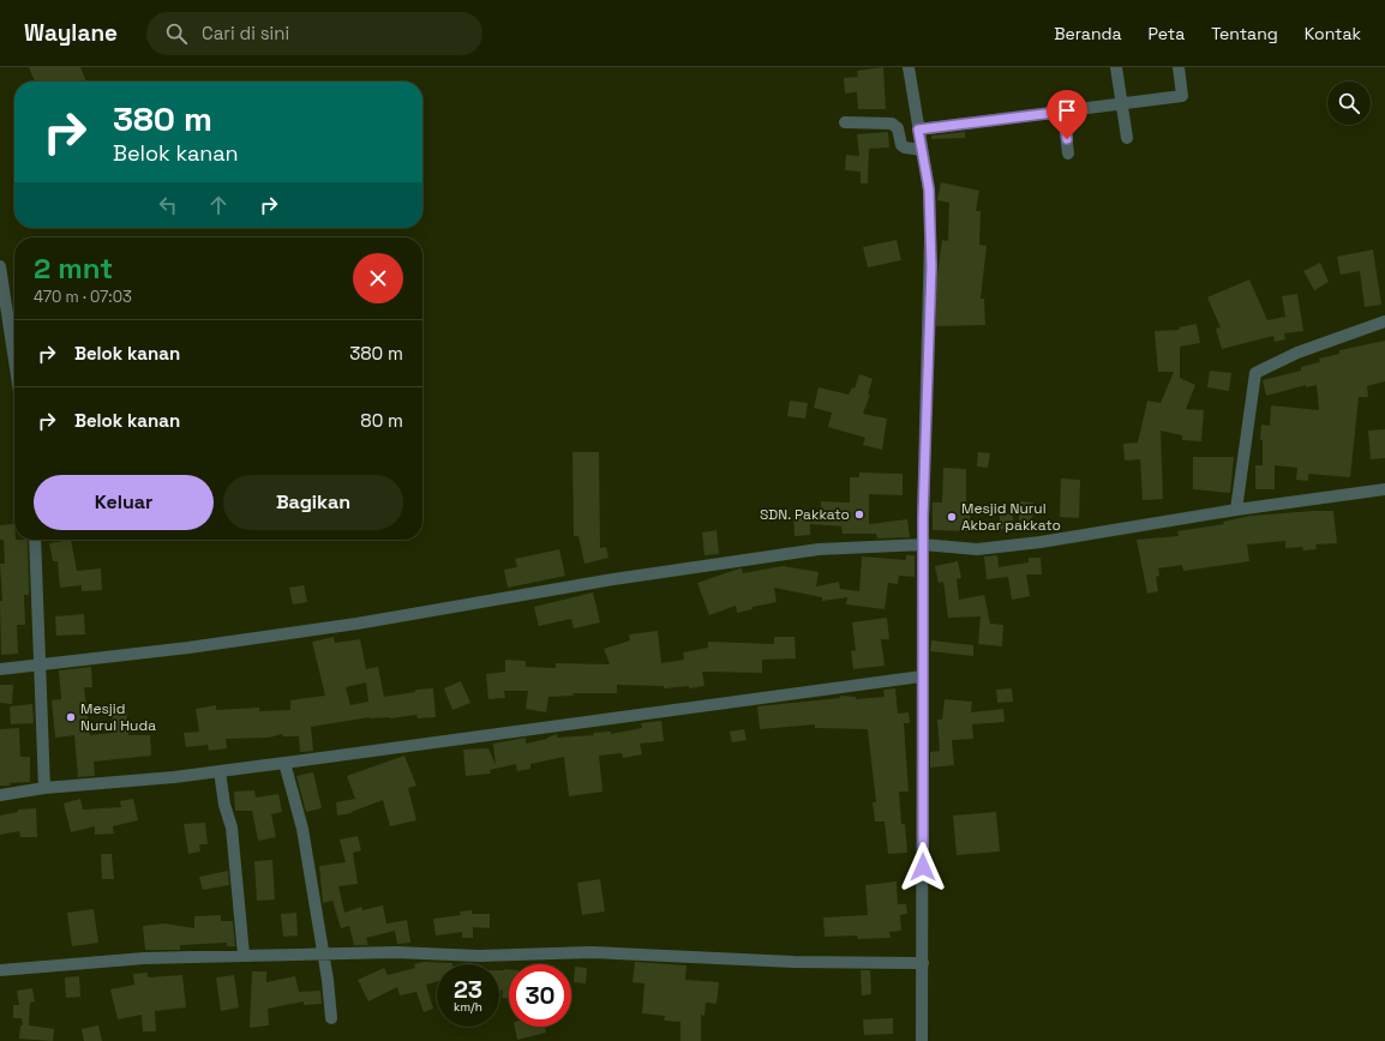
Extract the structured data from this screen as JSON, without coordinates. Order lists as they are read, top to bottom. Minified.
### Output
{"places":["SDN. Pakkato","Mesjid Nurul Akbar pakkato","Mesjid Nurul Huda"],"page":{"header":"Waylane","search":"Cari di sini","nav":["Beranda","Peta","Tentang","Kontak"],"turn":["380 m","Belok kanan"],"heading":["2 mnt","470 m · 07:03"],"list":[{"name":"Belok kanan","value":"380 m"},{"name":"Belok kanan","value":"80 m"}],"buttons":["Keluar","Bagikan"],"speed":"23 km/h","limit":"30"}}
